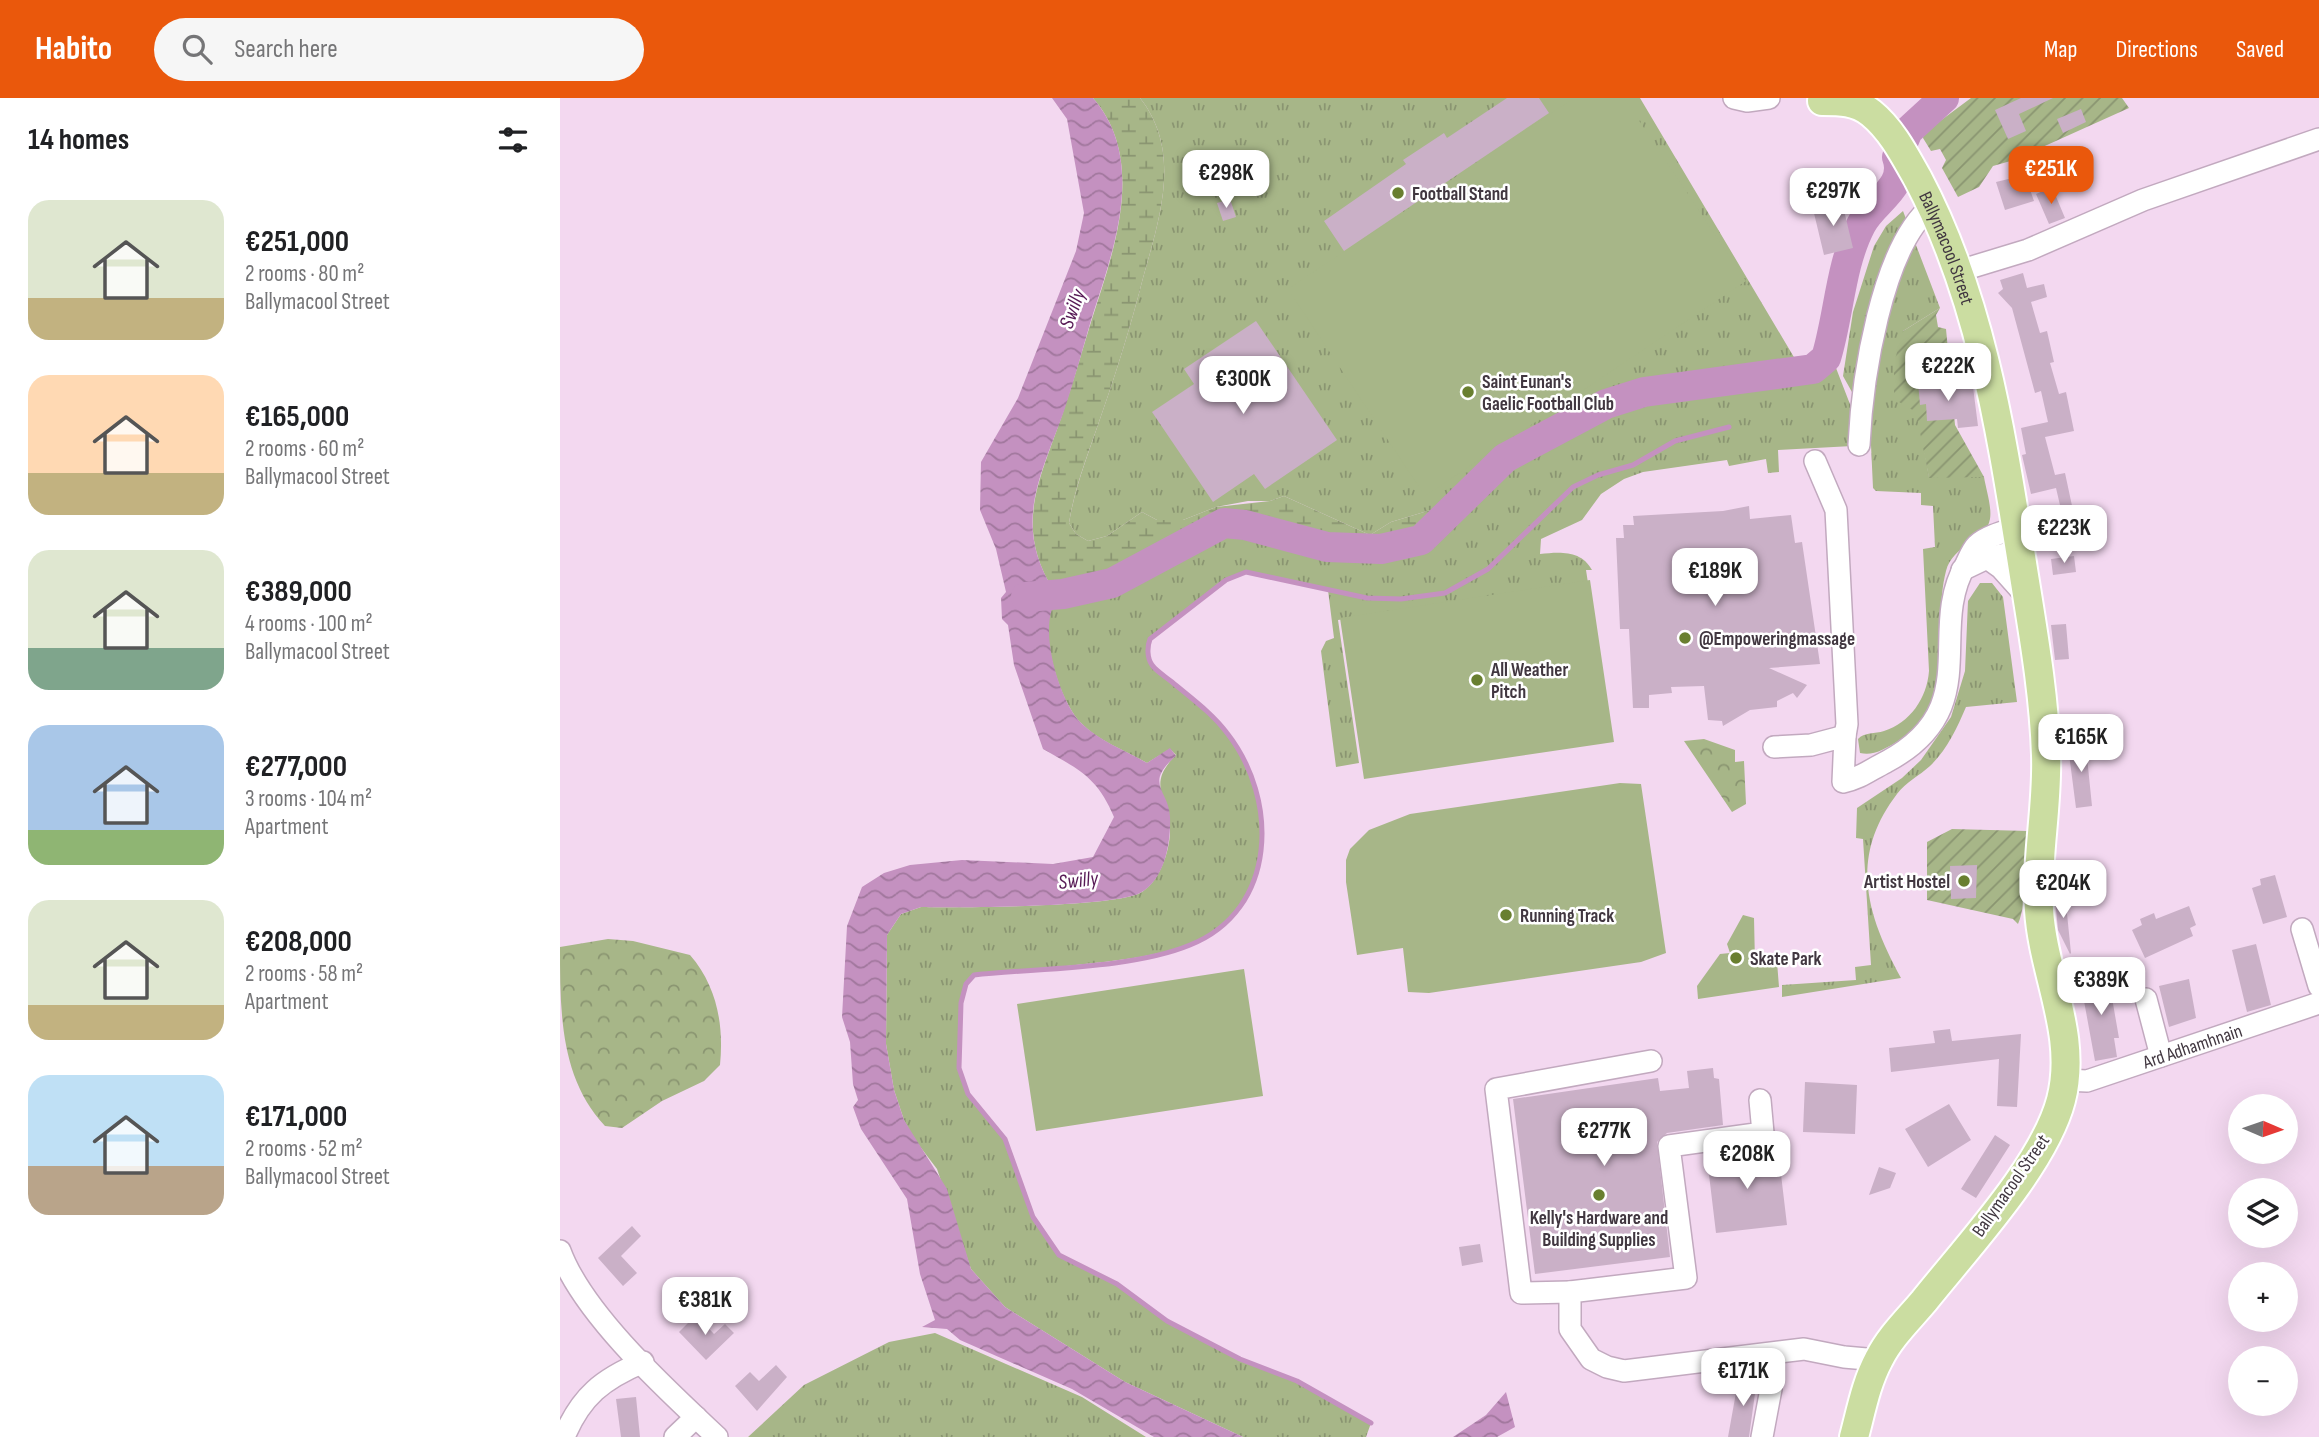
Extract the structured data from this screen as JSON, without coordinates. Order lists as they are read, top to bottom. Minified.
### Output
{"streets":{"main road":["Ballymacool Street"],"street":["Ard Adhamhnain"]},"crossings":[["Ballymacool Street","Ard Adhamhnain"]],"water":["Swilly"],"places":["Football Stand","Saint Eunan's Gaelic Football Club","@Empoweringmassage","All Weather Pitch","Artist Hostel","Running Track","Skate Park","Kelly's Hardware and Building Supplies"],"north":"right","page":{"header":"Habito","search":"Search here","nav":["Map","Directions","Saved"],"heading":"14 homes","price":["€251K","€298K","€297K","€222K","€300K","€223K","€189K","€165K","€204K","€389K","€277K","€208K","€381K","€171K"],"list":[{"name":"€251,000","note":"2 rooms · 80 m² · Ballymacool Street"},{"name":"€165,000","note":"2 rooms · 60 m² · Ballymacool Street"},{"name":"€389,000","note":"4 rooms · 100 m² · Ballymacool Street"},{"name":"€277,000","note":"3 rooms · 104 m² · Apartment"},{"name":"€208,000","note":"2 rooms · 58 m² · Apartment"},{"name":"€171,000","note":"2 rooms · 52 m² · Ballymacool Street"}],"map_buttons":["+","−"]}}
